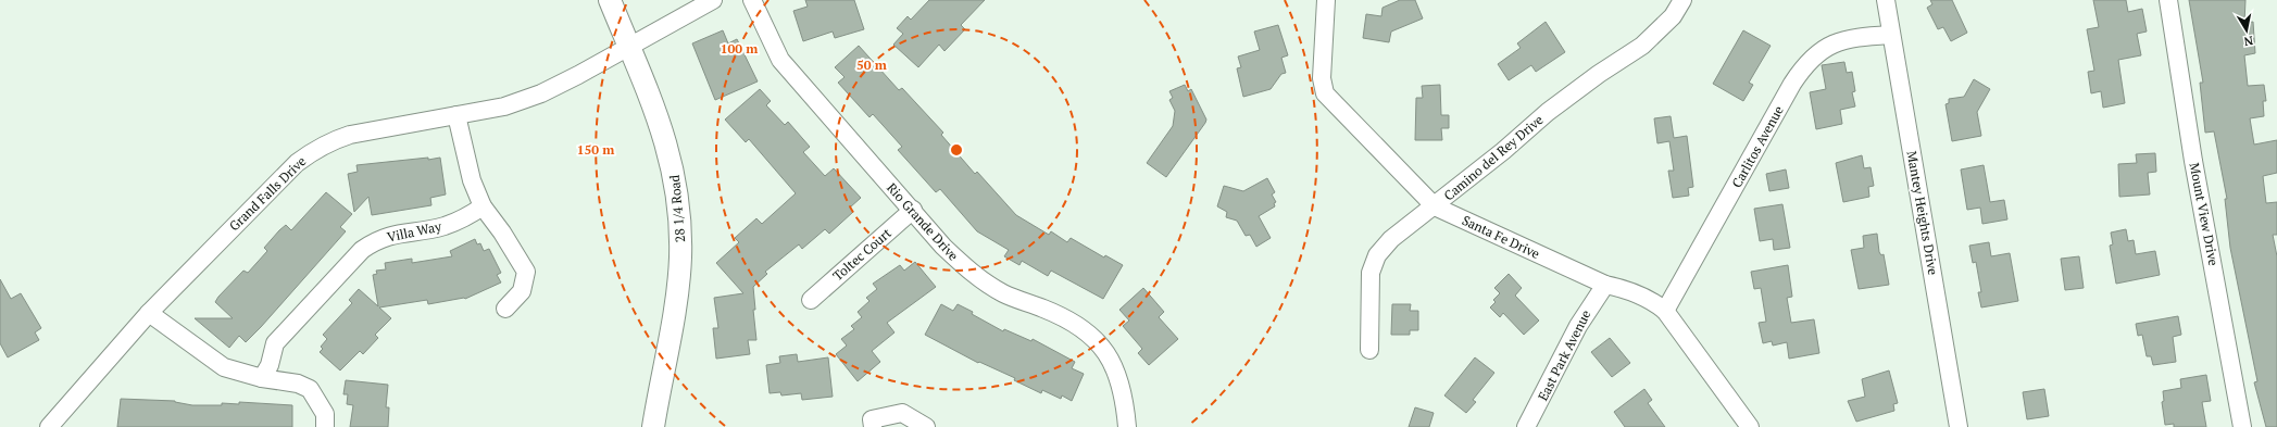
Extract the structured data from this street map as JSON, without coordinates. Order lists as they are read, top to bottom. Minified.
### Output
{"streets":{"main road":["28 1/4 Road"],"street":["Carlitos Avenue","Camino del Rey Drive","Grand Falls Drive","Mantey Heights Drive","Mount View Drive","Rio Grande Drive","Villa Way","Santa Fe Drive","Toltec Court","East Park Avenue"]},"crossings":[["Carlitos Avenue","Mantey Heights Drive"],["Carlitos Avenue","Santa Fe Drive"],["Camino del Rey Drive","Santa Fe Drive"],["Grand Falls Drive","28 1/4 Road"],["Rio Grande Drive","Toltec Court"],["Santa Fe Drive","East Park Avenue"]],"north":"bottom","rings":["100 m","50 m","150 m"]}
